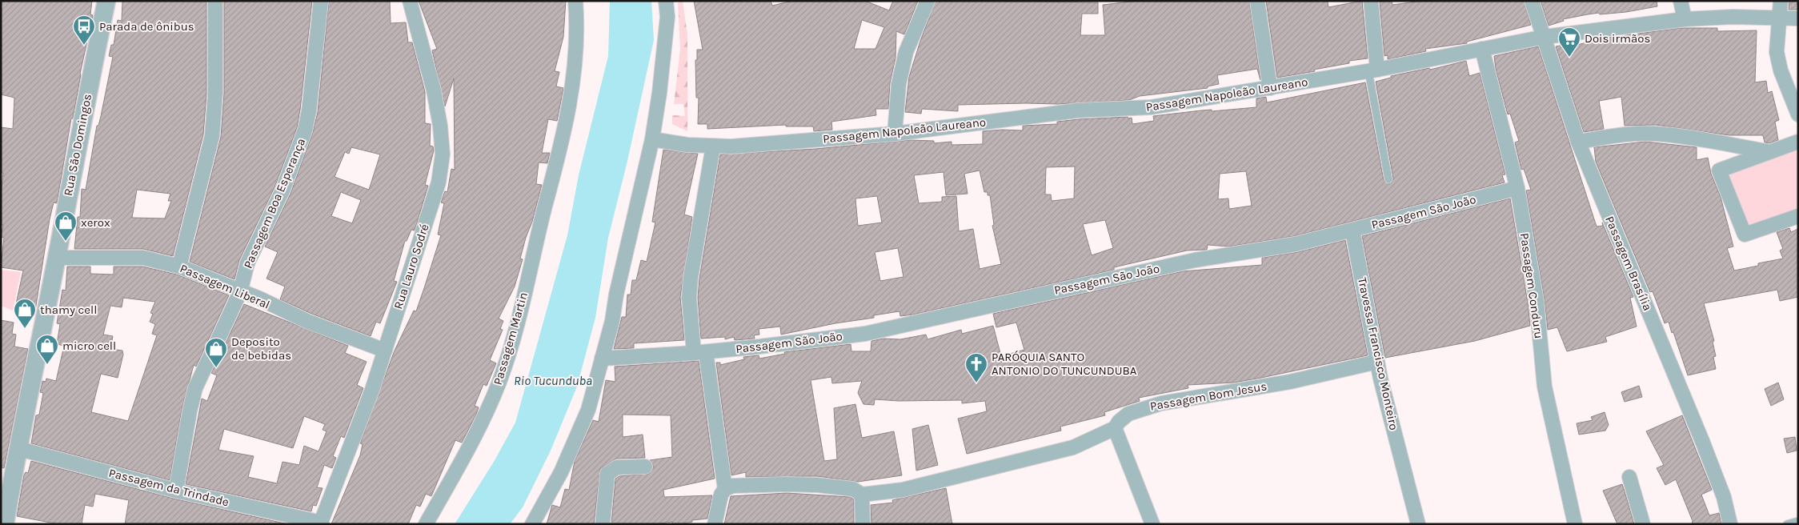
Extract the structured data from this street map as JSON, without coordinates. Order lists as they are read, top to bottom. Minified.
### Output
{"streets":{"street":["Passagem Napoleão Laureano","Rua São Domingos","Passagem Boa Esperança","Passagem São João","Passagem Brasília","Rua Lauro Sodré","Passagem Conduru","Passagem Liberal","Passagem Martin","Travessa Francisco Monteiro","Passagem Bom Jesus","Passagem da Trindade"]},"crossings":[["Passagem Napoleão Laureano","Passagem Brasília"],["Passagem Napoleão Laureano","Passagem Conduru"],["Rua São Domingos","Passagem Liberal"],["Rua São Domingos","Passagem da Trindade"],["Passagem Boa Esperança","Passagem Liberal"],["Passagem Boa Esperança","Passagem da Trindade"],["Passagem São João","Passagem Conduru"],["Passagem São João","Travessa Francisco Monteiro"],["Rua Lauro Sodré","Passagem Liberal"],["Rua Lauro Sodré","Passagem da Trindade"],["Travessa Francisco Monteiro","Passagem Bom Jesus"]],"water":["Rio Tucunduba"],"places":{"bus stop":["Parada de ônibus"],"supermarket":["Dois irmãos"],"shop":["xerox","thamy cell","micro cell","Deposito de bebidas"],"church":["PARÓQUIA SANTO ANTONIO DO TUNCUNDUBA"]}}
